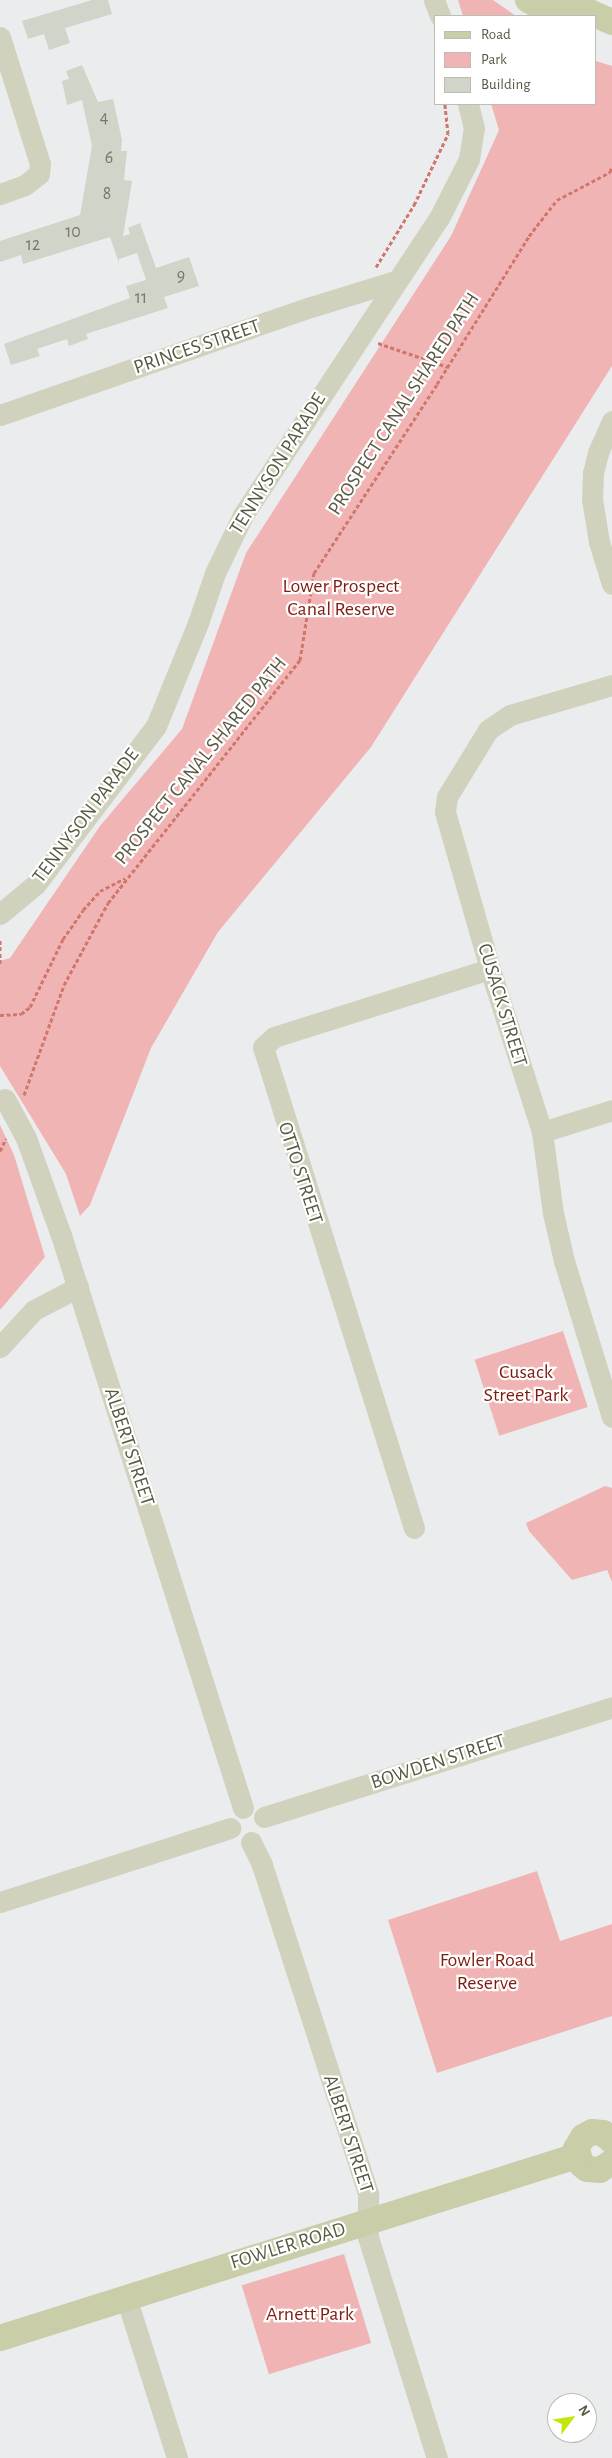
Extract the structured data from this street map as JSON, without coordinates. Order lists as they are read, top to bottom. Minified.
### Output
{"streets":{"main road":["FOWLER ROAD"],"street":["PRINCES STREET","TENNYSON PARADE","CUSACK STREET","OTTO STREET","ALBERT STREET","BOWDEN STREET"],"path":["PROSPECT CANAL SHARED PATH"]},"crossings":[["PRINCES STREET","TENNYSON PARADE"],["PROSPECT CANAL SHARED PATH","ALBERT STREET"],["CUSACK STREET","OTTO STREET"],["ALBERT STREET","BOWDEN STREET"],["ALBERT STREET","FOWLER ROAD"]],"parks":["Lower Prospect Canal Reserve","Cusack Street Park","Fowler Road Reserve","Arnett Park"],"house_numbers":["4","6","8","10","12","9","11"],"legend":["Road","Park","Building"],"north":"top right"}
